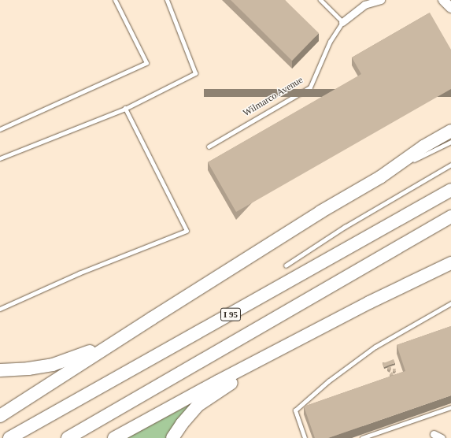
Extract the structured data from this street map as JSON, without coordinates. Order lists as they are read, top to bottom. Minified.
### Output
{"streets":{"highway":["I 95"],"street":["Wilmarco Avenue"]}}
